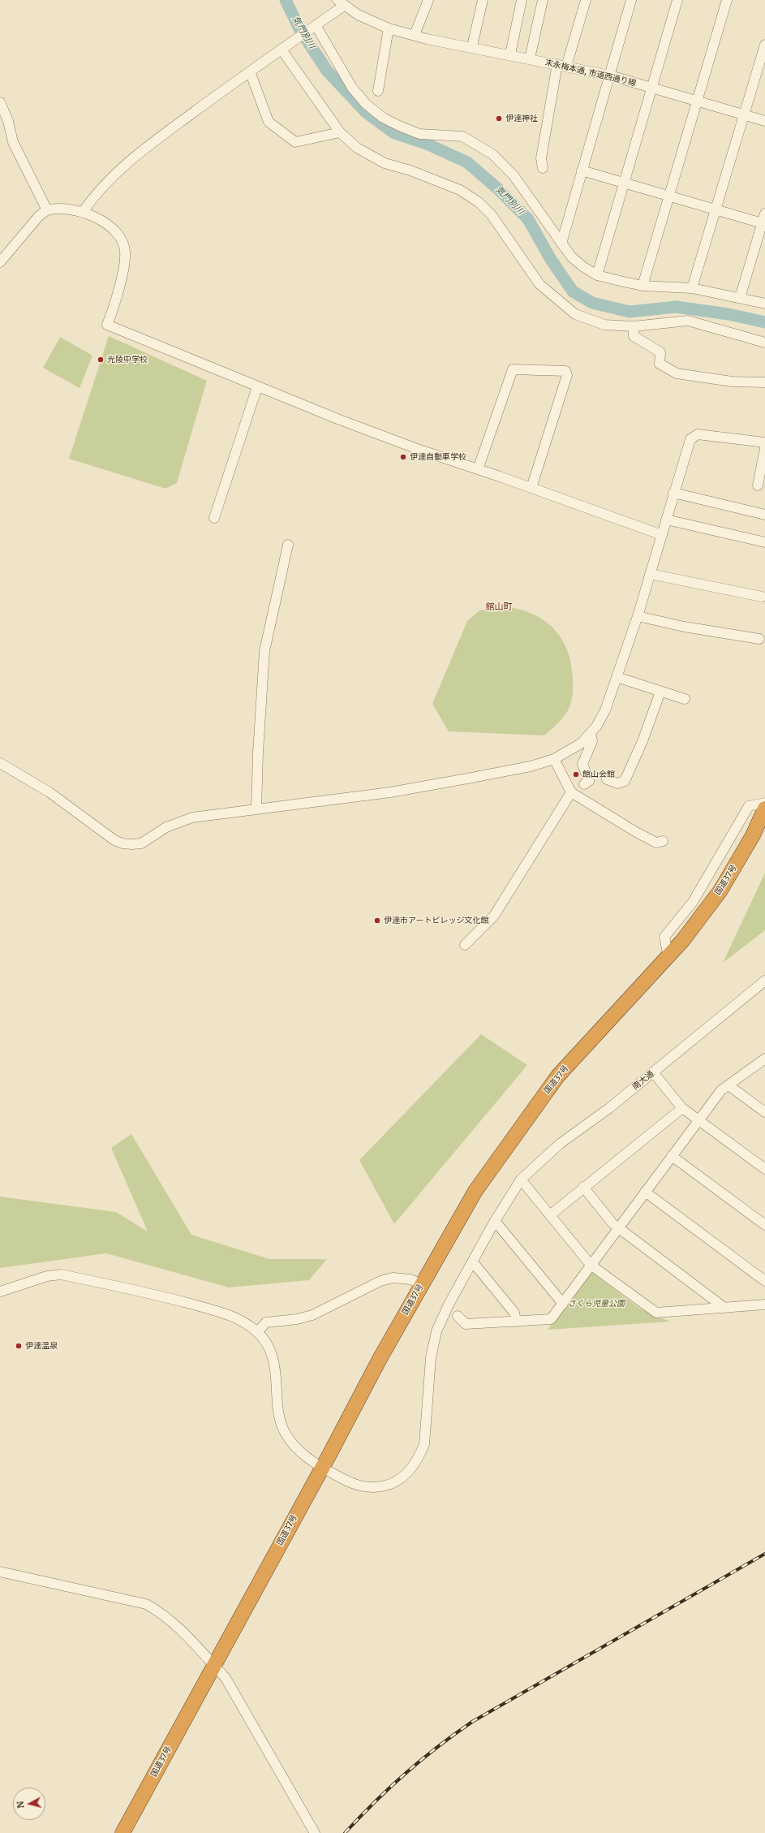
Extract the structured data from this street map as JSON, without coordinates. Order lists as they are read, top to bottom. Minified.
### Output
{"streets":{"highway":["国道37号"],"street":["末永梅本通, 市道西通り線","南大通"]},"crossings":[["国道37号","南大通"]],"districts":["館山町"],"water":["気門別川"],"parks":["さくら児童公園"],"places":["伊達神社","光陵中学校","伊達自動車学校","館山会館","伊達市アートビレッジ文化館","伊達温泉"],"north":"left"}
